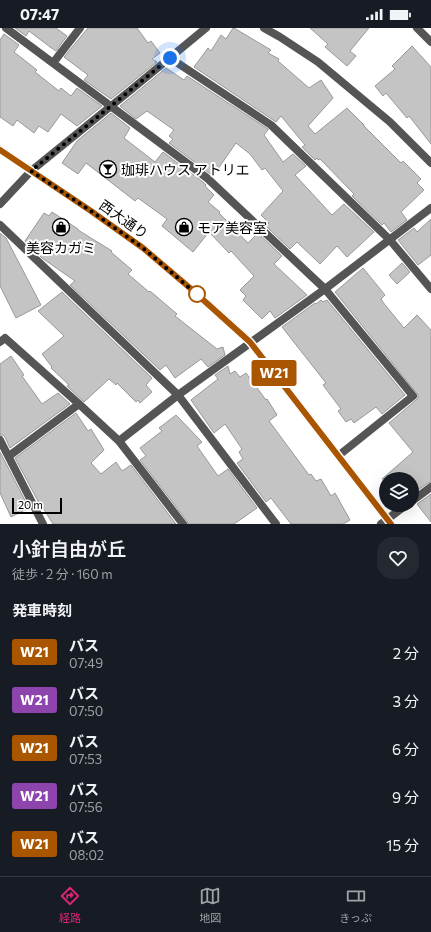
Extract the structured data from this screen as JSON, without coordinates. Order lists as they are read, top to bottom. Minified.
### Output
{"streets":{"street":["西大通り"]},"places":{"bar":["珈琲ハウス アトリエ"],"shop":["美容カガミ","モア美容室"]},"lines":["bus line W21"],"scale_bar":"20 m","page":{"status":"07:47","on_map":"W21","scale":"20 m","heading":[["小針自由が丘","徒歩 · 2 分 · 160 m"],"発車時刻"],"list":[{"mark":"W21","name":"バス","note":"07:49","value":"2 分"},{"mark":"W21","name":"バス","note":"07:50","value":"3 分"},{"mark":"W21","name":"バス","note":"07:53","value":"6 分"},{"mark":"W21","name":"バス","note":"07:56","value":"9 分"},{"mark":"W21","name":"バス","note":"08:02","value":"15 分"}],"tabs":["経路","地図","きっぷ"]}}
